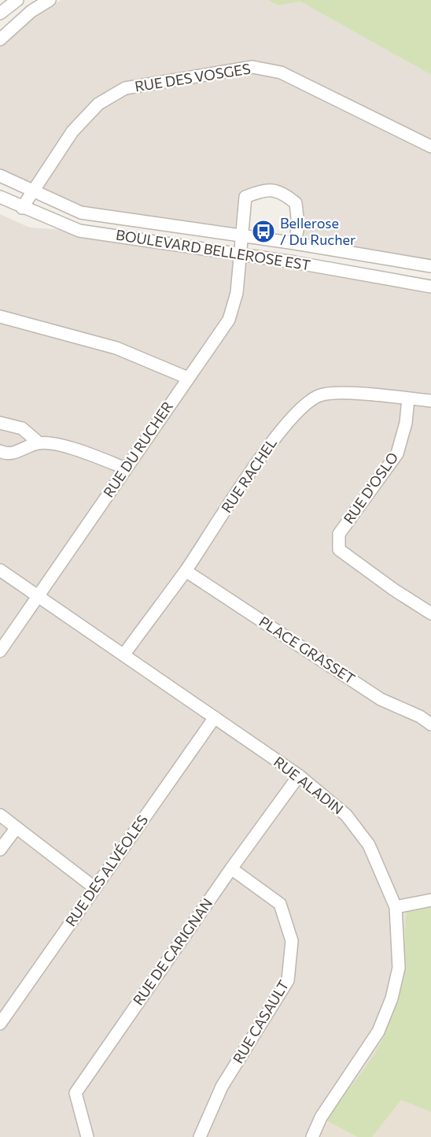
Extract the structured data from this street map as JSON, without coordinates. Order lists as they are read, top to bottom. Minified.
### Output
{"streets":{"street":["RUE DES VOSGES","BOULEVARD BELLEROSE EST","RUE DU RUCHER","RUE RACHEL","RUE D'OSLO","PLACE GRASSET","RUE ALADIN","RUE DES ALVÉOLES","RUE DE CARIGNAN","RUE CASAULT"]},"crossings":[["RUE DES VOSGES","BOULEVARD BELLEROSE EST"],["BOULEVARD BELLEROSE EST","RUE DU RUCHER"],["RUE DU RUCHER","RUE ALADIN"],["RUE RACHEL","RUE D'OSLO"],["RUE RACHEL","PLACE GRASSET"],["RUE RACHEL","RUE ALADIN"],["RUE ALADIN","RUE DES ALVÉOLES"],["RUE ALADIN","RUE DE CARIGNAN"],["RUE DE CARIGNAN","RUE CASAULT"]],"places":{"bus stop":["Bellerose / Du Rucher"]}}
